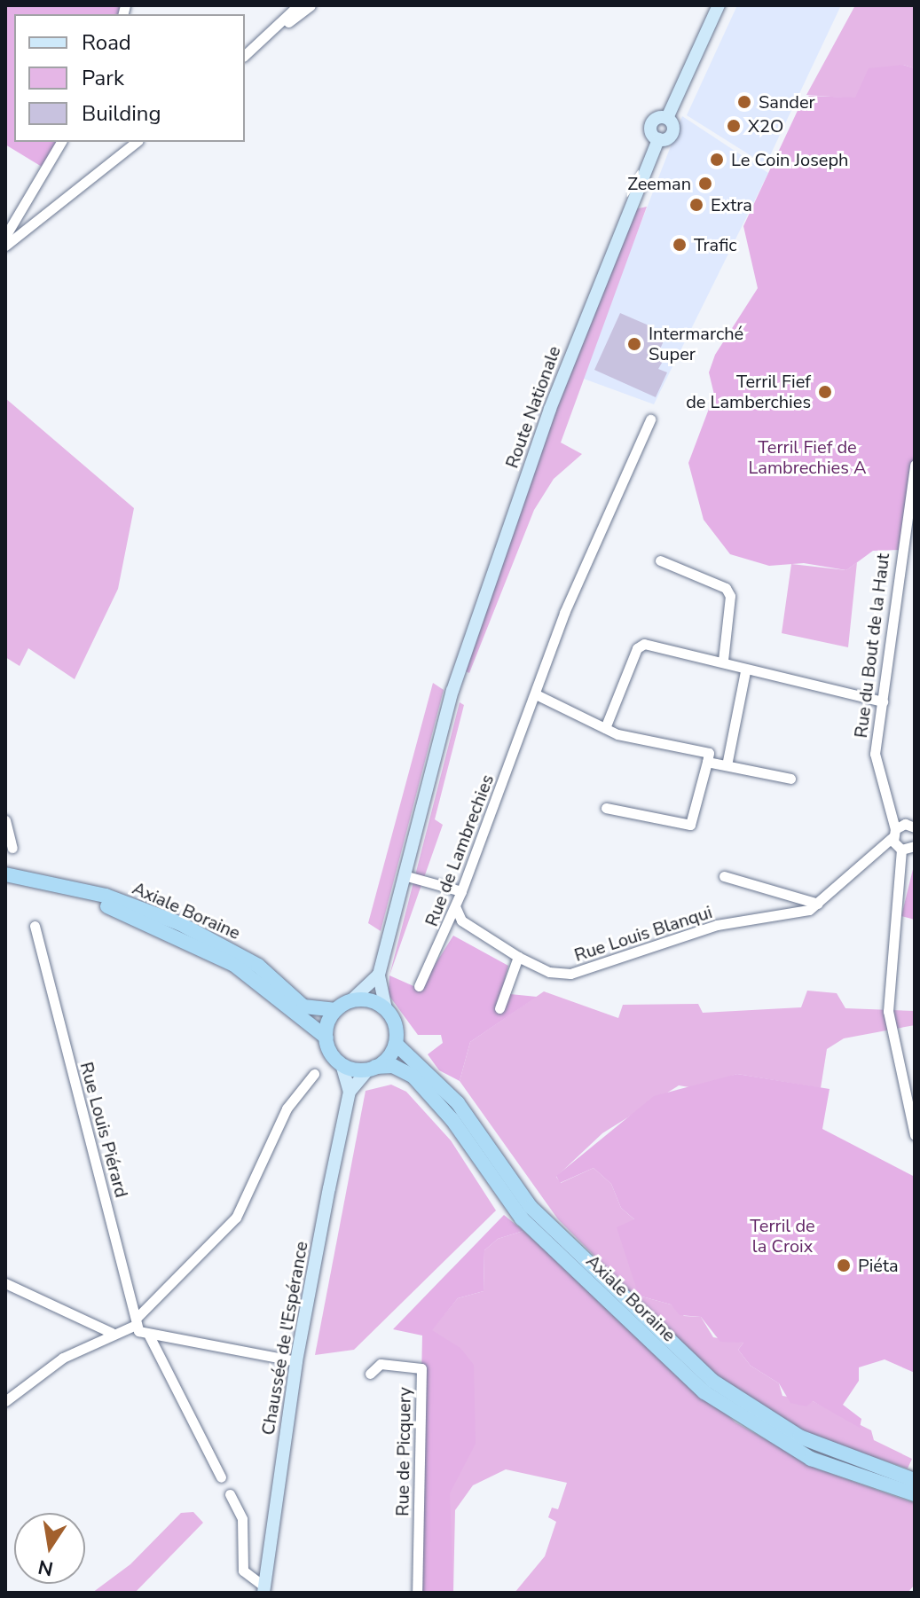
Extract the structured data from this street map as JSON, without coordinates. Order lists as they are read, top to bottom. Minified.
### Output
{"streets":{"highway":["Axiale Boraine"],"main road":["Route Nationale","Chaussée de l'Espérance"],"street":["Rue du Bout de la Haut","Rue de Lambrechies","Rue Louis Blanqui","Rue Louis Piérard","Rue de Picquery"]},"crossings":[["Rue du Bout de la Haut","Rue Louis Blanqui"],["Rue de Lambrechies","Rue Louis Blanqui"]],"parks":["Terril Fief de Lambrechies A","Terril de la Croix"],"places":["Sander","X2O","Le Coin Joseph","Zeeman","Extra","Trafic","Intermarché Super","Terril Fief de Lamberchies","Piéta"],"legend":["Road","Park","Building"],"north":"bottom"}
